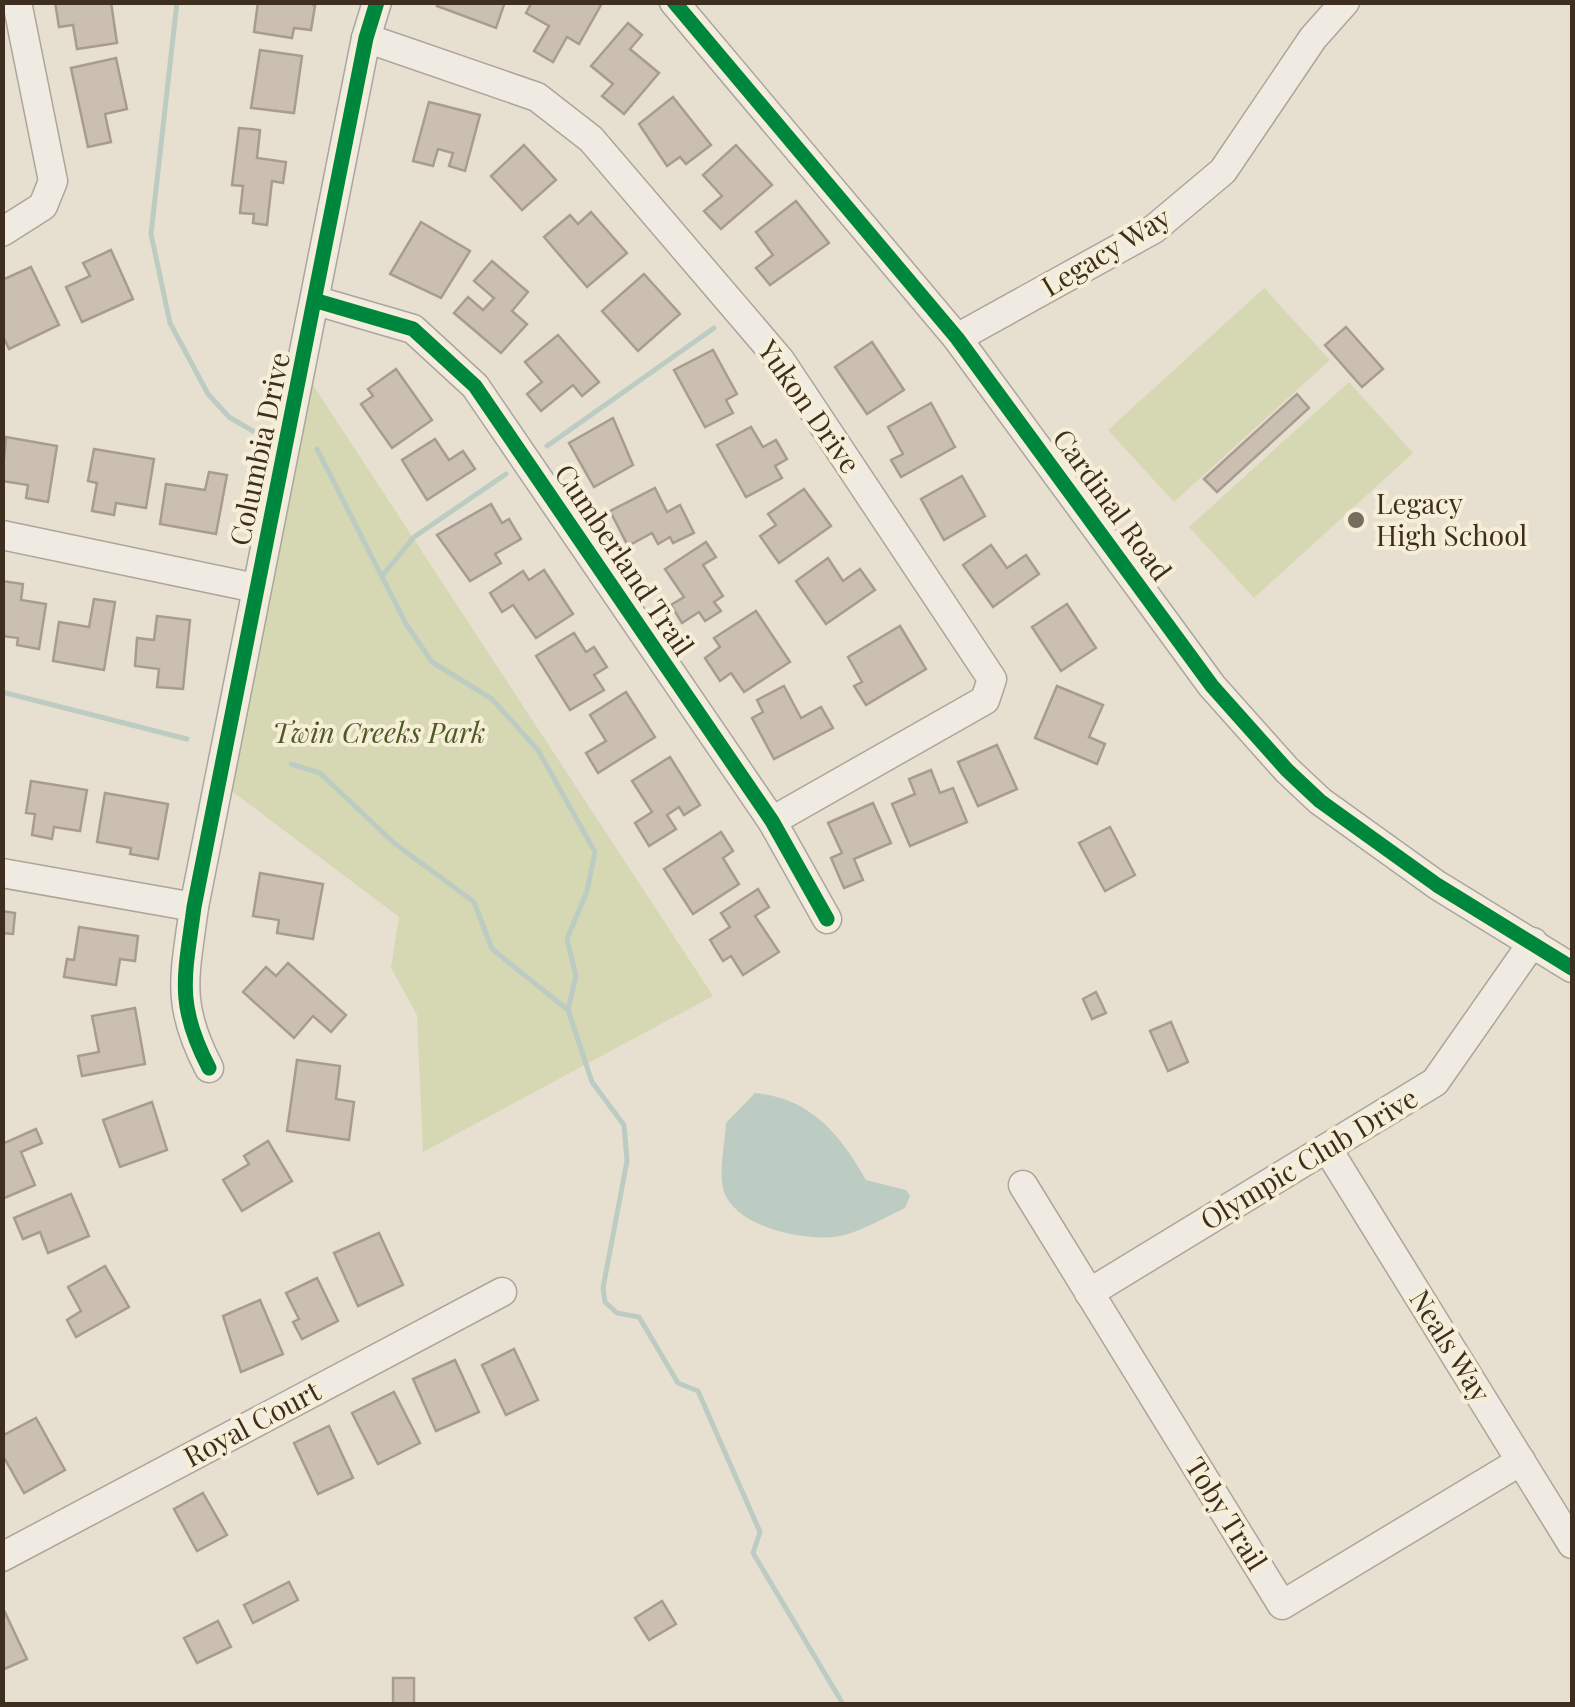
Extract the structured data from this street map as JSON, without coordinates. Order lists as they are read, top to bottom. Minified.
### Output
{"streets":{"street":["Legacy Way","Yukon Drive","Columbia Drive","Cardinal Road","Cumberland Trail","Olympic Club Drive","Neals Way","Royal Court","Toby Trail"]},"crossings":[["Legacy Way","Cardinal Road"],["Yukon Drive","Columbia Drive"],["Yukon Drive","Cumberland Trail"],["Columbia Drive","Cumberland Trail"],["Cardinal Road","Olympic Club Drive"],["Olympic Club Drive","Neals Way"],["Olympic Club Drive","Toby Trail"],["Neals Way","Toby Trail"]],"parks":["Twin Creeks Park"],"places":["Legacy High School"]}
